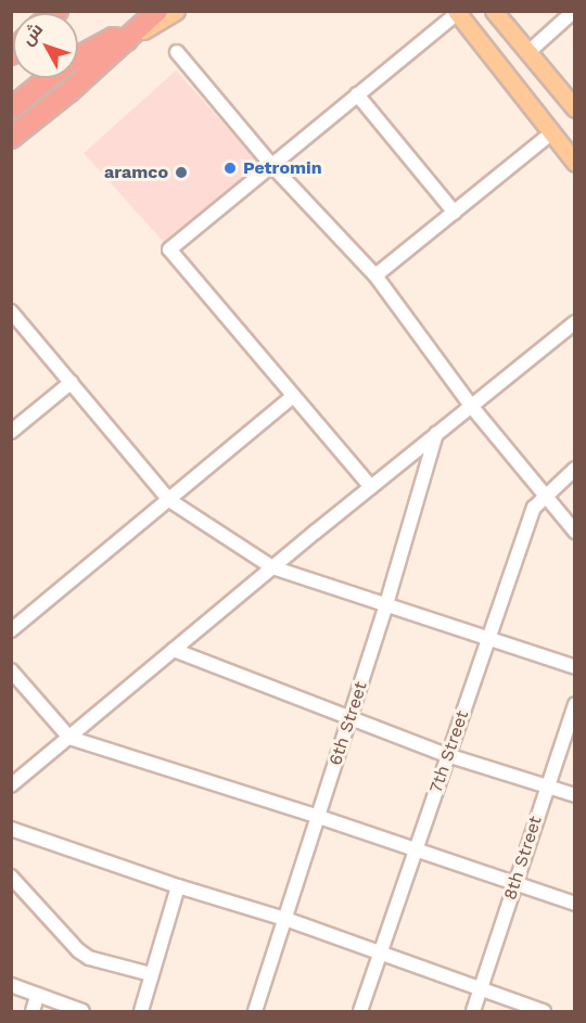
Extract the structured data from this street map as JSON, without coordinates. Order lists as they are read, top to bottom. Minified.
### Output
{"streets":{"street":["6th Street","7th Street","8th Street"]},"places":["Petromin","aramco"],"north":"top left"}
